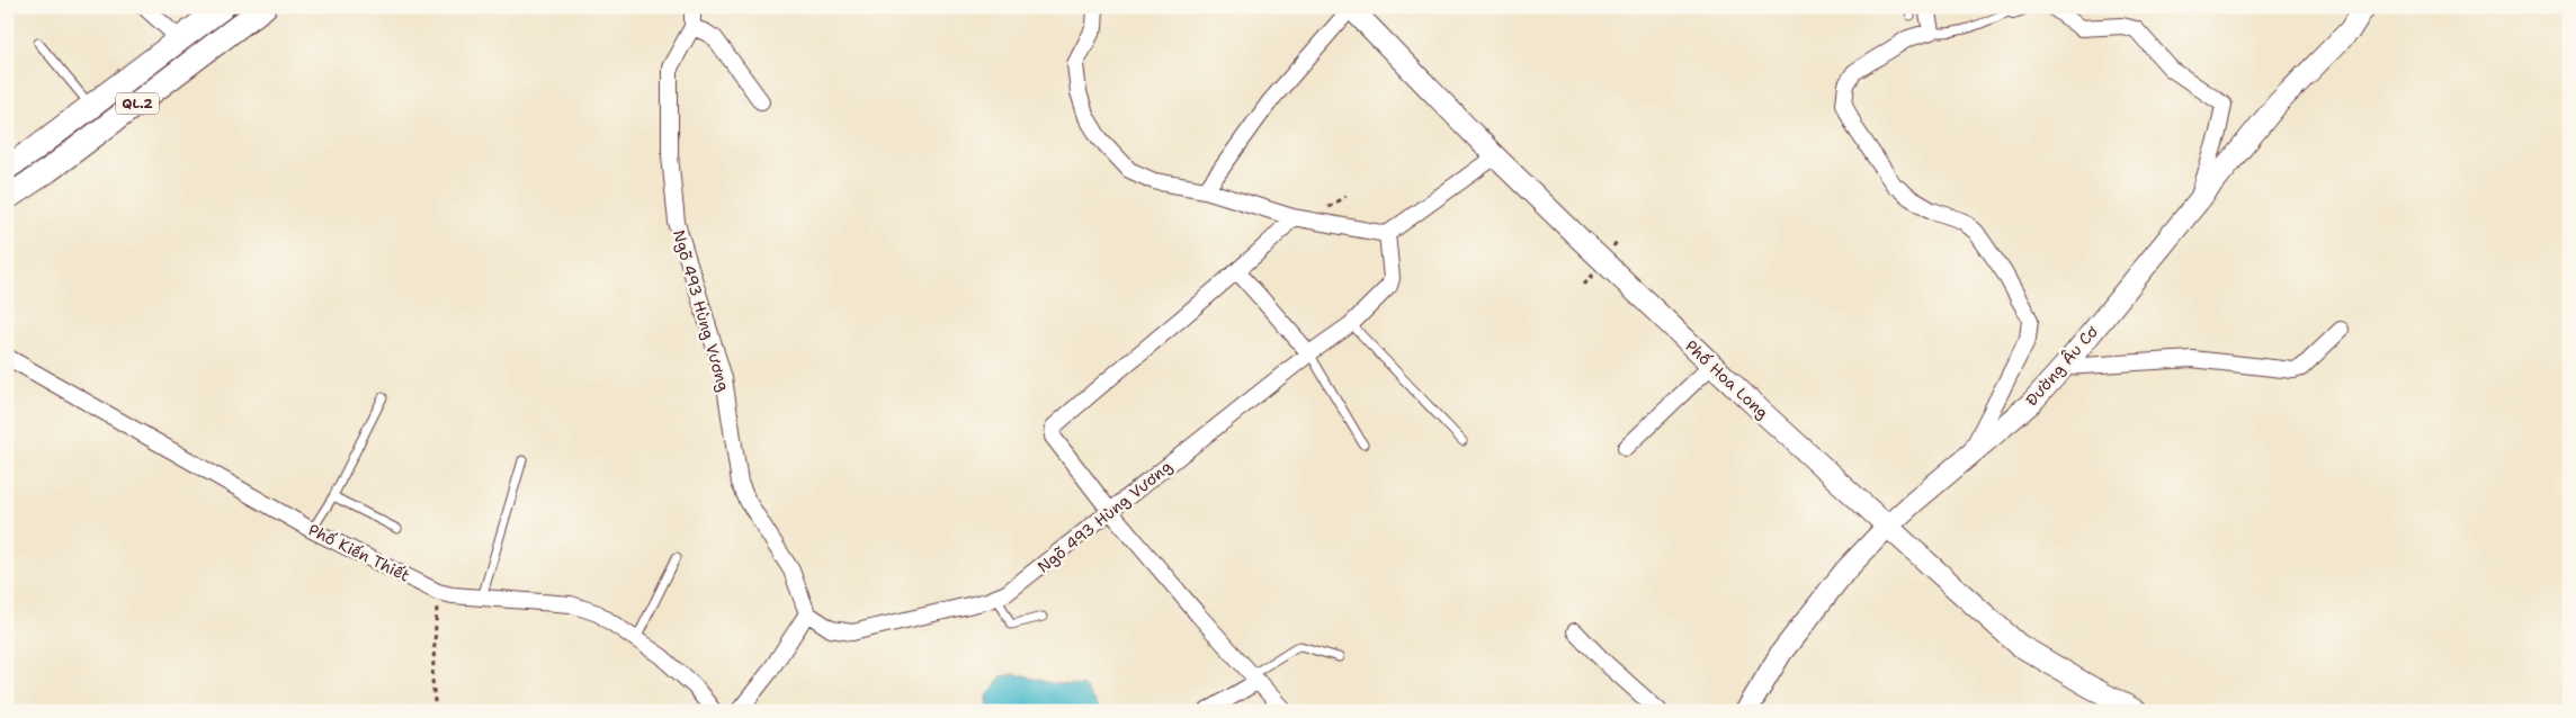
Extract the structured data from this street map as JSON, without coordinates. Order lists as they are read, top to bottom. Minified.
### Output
{"streets":{"main road":["QL.2"],"street":["Ngõ 493 Hùng Vương","Đường Âu Cơ","Phố Hoa Long","Phố Kiến Thiết"]},"crossings":[["Đường Âu Cơ","Phố Hoa Long"]]}
